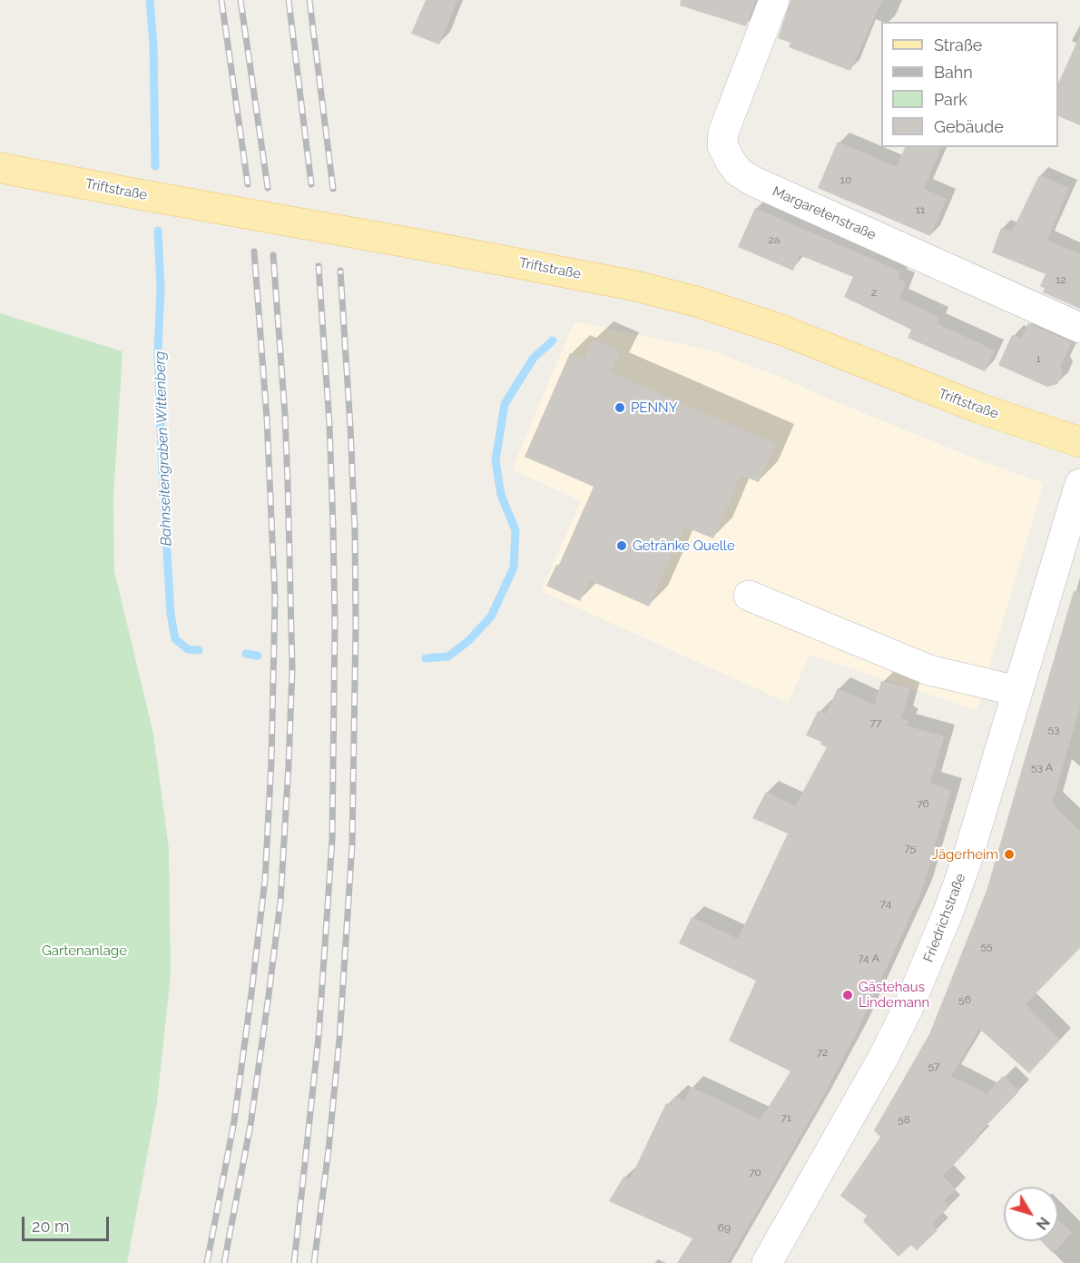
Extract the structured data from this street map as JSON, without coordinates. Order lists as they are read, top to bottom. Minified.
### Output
{"streets":{"main road":["Triftstraße"],"street":["Margaretenstraße","Friedrichstraße"]},"water":["Bahnseitengraben Wittenberg"],"parks":["Gartenanlage"],"places":["PENNY","Getränke Quelle","Jägerheim","Gästehaus Lindemann"],"house_numbers":["10","11","2a","12","2","1","77","53","53 A","76","75","74","55","74 A","56","72","57","71","58","70","69"],"legend":["Straße","Bahn","Park","Gebäude"],"scale_bar":"20 m","north":"bottom right"}
